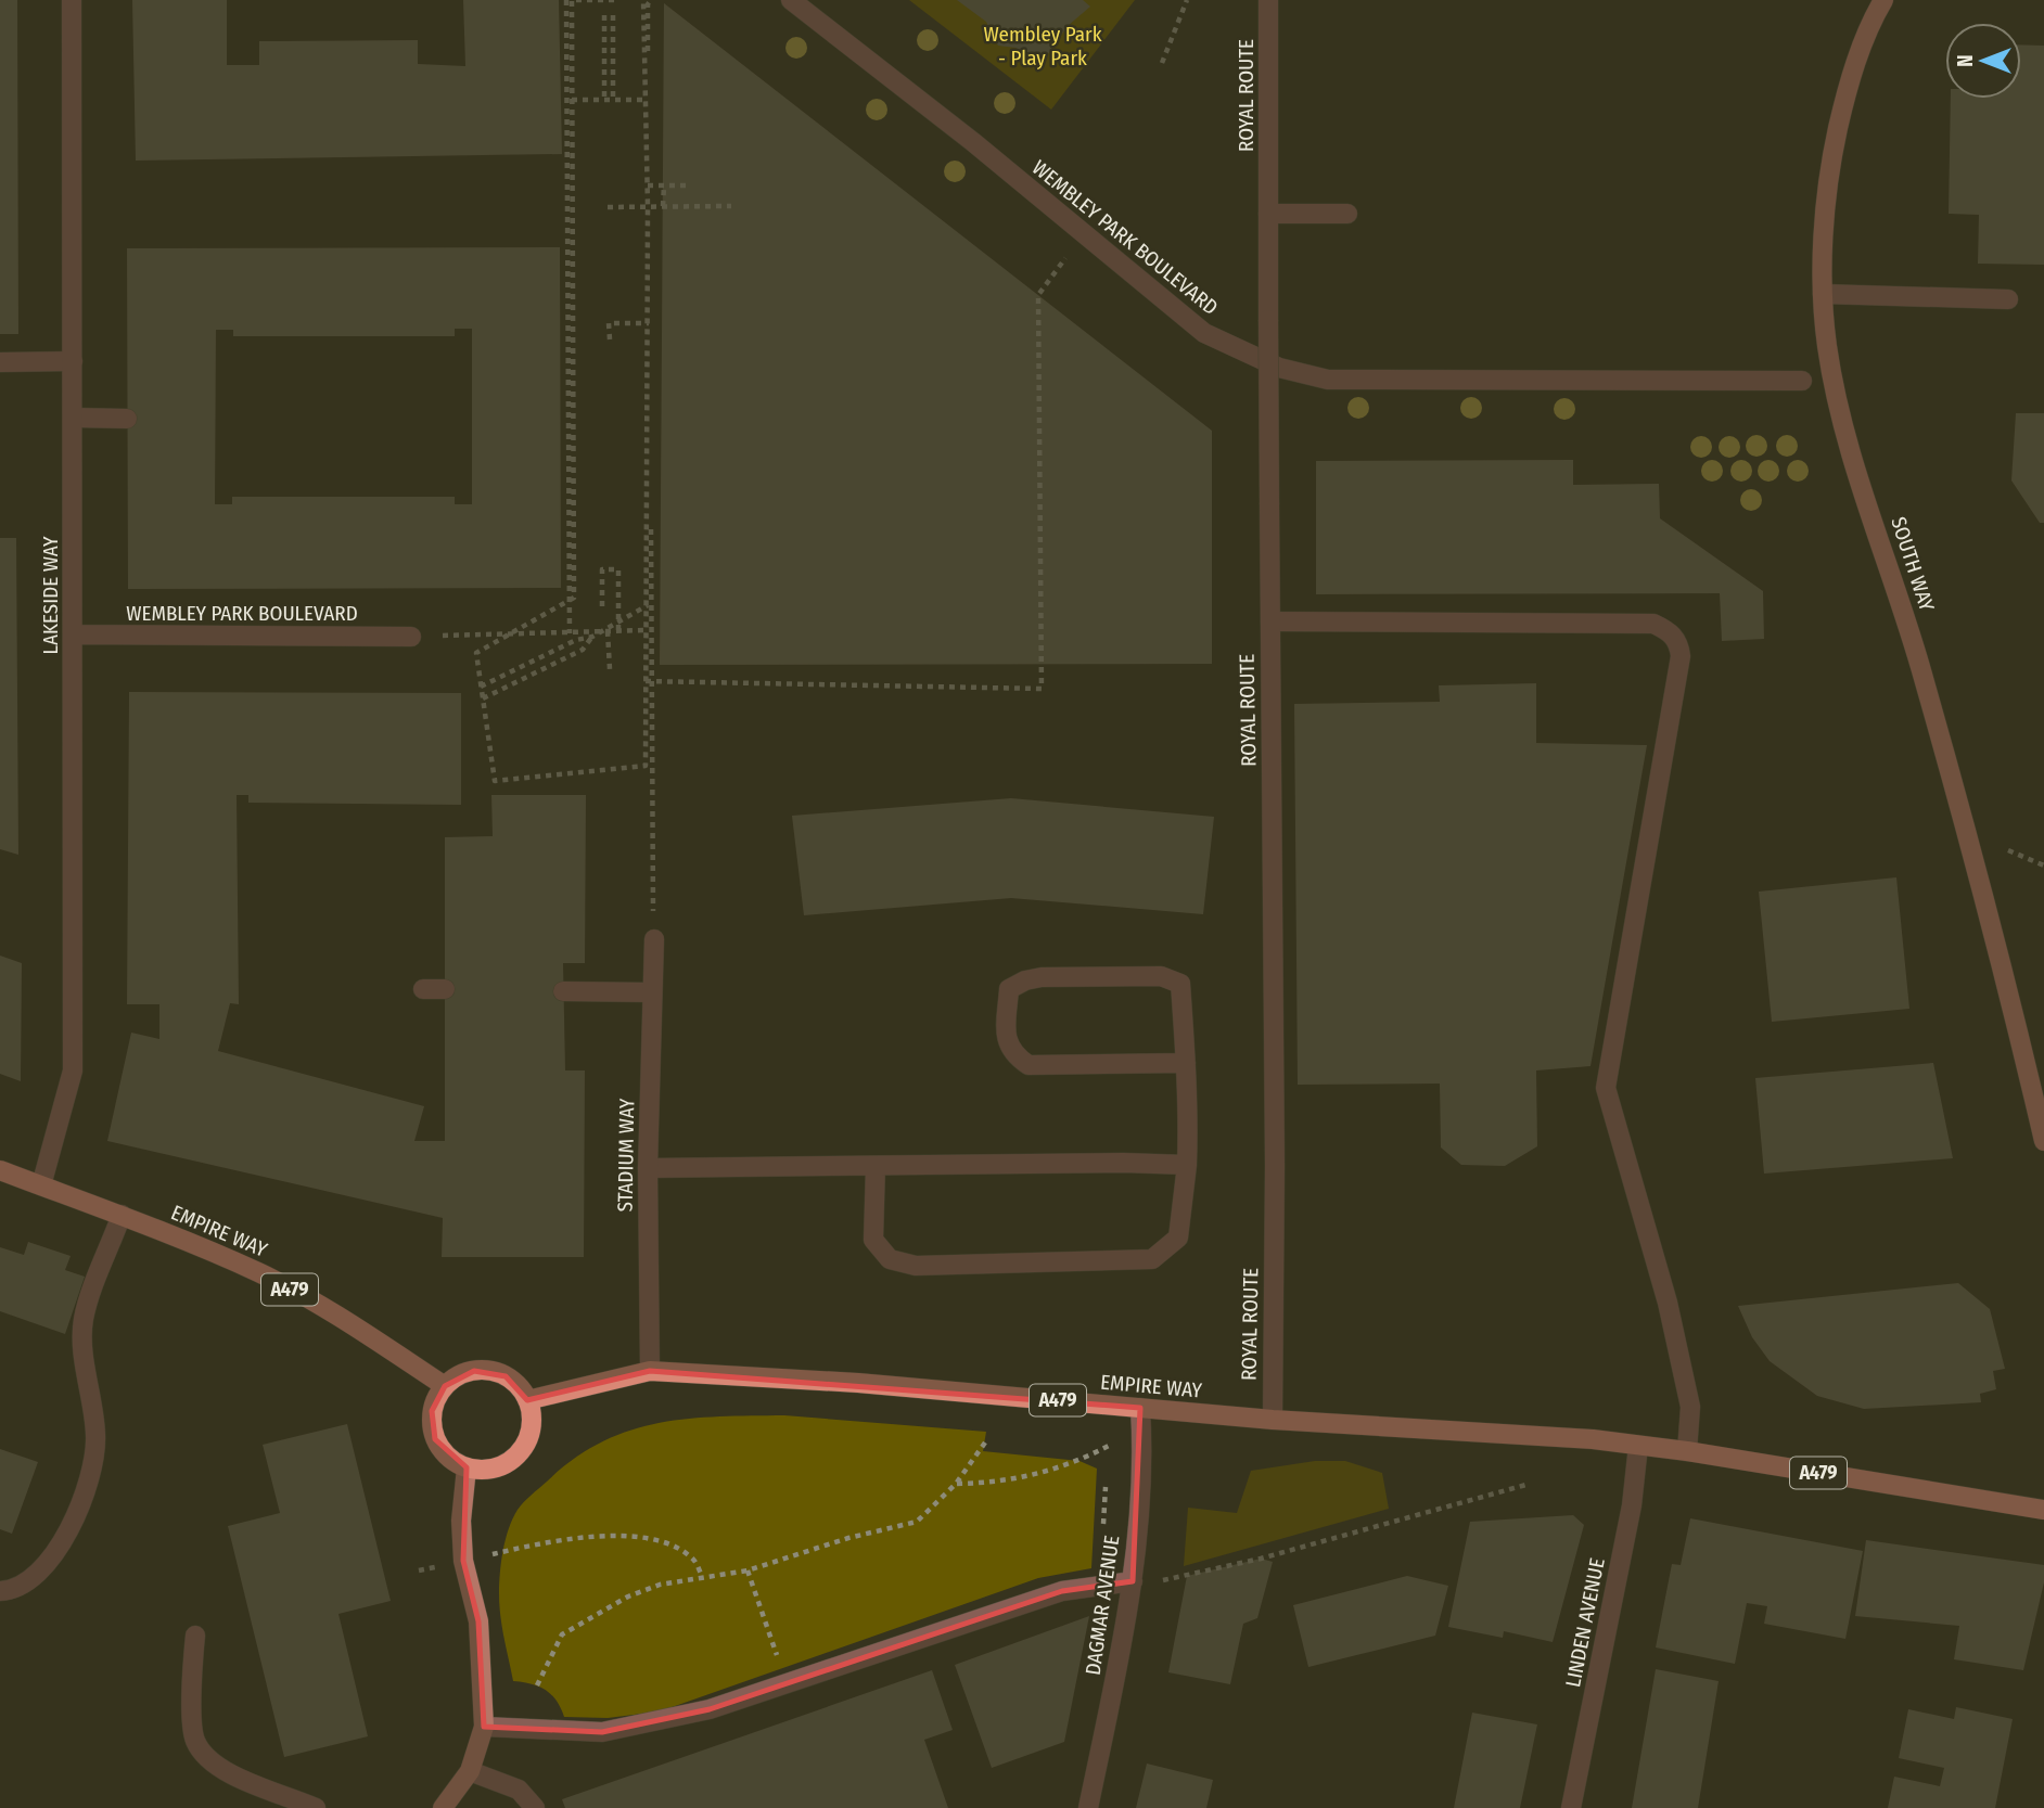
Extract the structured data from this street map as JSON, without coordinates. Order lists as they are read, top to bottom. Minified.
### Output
{"streets":{"main road":["SOUTH WAY","EMPIRE WAY","A479"],"street":["ROYAL ROUTE","WEMBLEY PARK BOULEVARD","LAKESIDE WAY","STADIUM WAY","DAGMAR AVENUE","LINDEN AVENUE"]},"crossings":[["ROYAL ROUTE","EMPIRE WAY"],["WEMBLEY PARK BOULEVARD","LAKESIDE WAY"],["LAKESIDE WAY","EMPIRE WAY"],["STADIUM WAY","EMPIRE WAY"],["EMPIRE WAY","A479"],["EMPIRE WAY","DAGMAR AVENUE"],["EMPIRE WAY","LINDEN AVENUE"],["A479","LINDEN AVENUE"]],"parks":["Wembley Park - Play Park"],"north":"left"}
